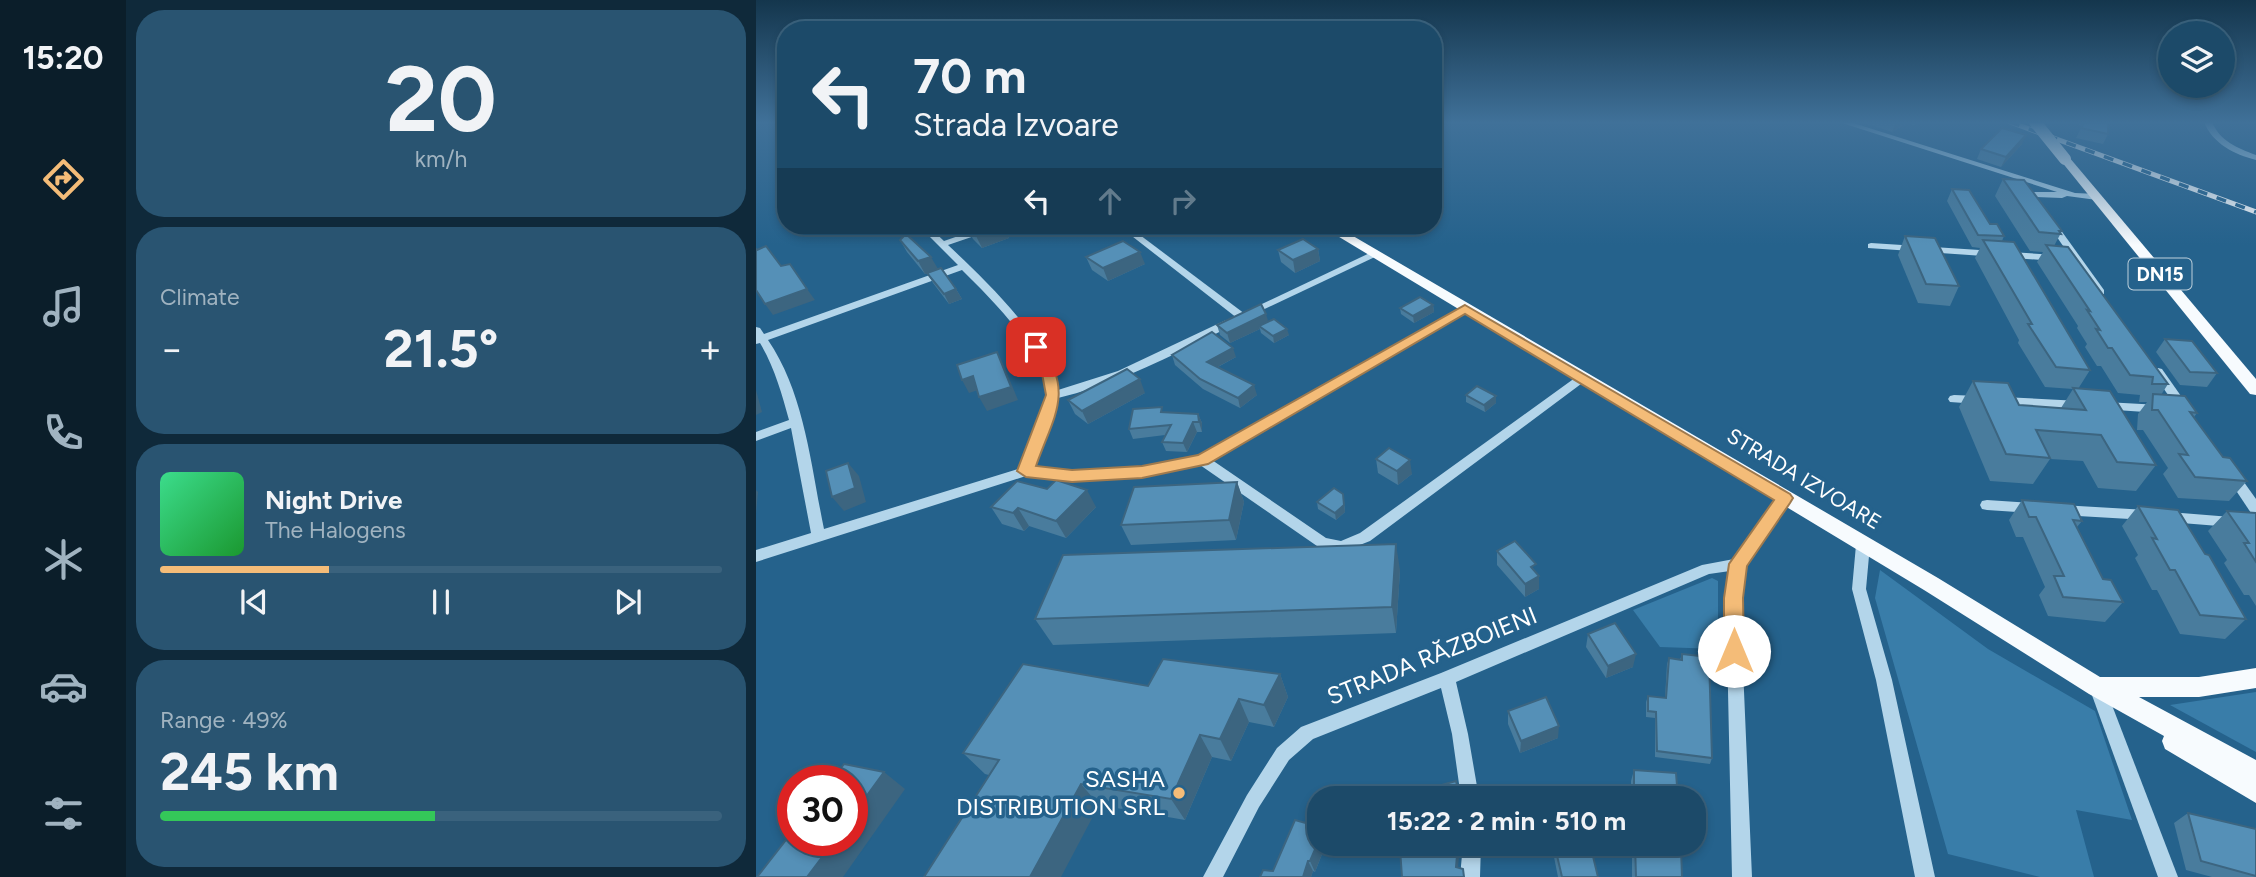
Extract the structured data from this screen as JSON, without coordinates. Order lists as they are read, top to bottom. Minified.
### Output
{"streets":{"main road":["DN15","STRADA IZVOARE"],"street":["STRADA RĂZBOIENI"]},"places":["SASHA DISTRIBUTION SRL"],"page":{"tabs":"15:20","tile":[["20","km/h"],"Climate",["Range · 49%","245 km"]],"turn":["70 m","Strada Izvoare"],"heat":["−","21.5°","+"],"song":["Night Drive","The Halogens"],"limit":"30","trip":"15:22 · 2 min · 510 m"}}
